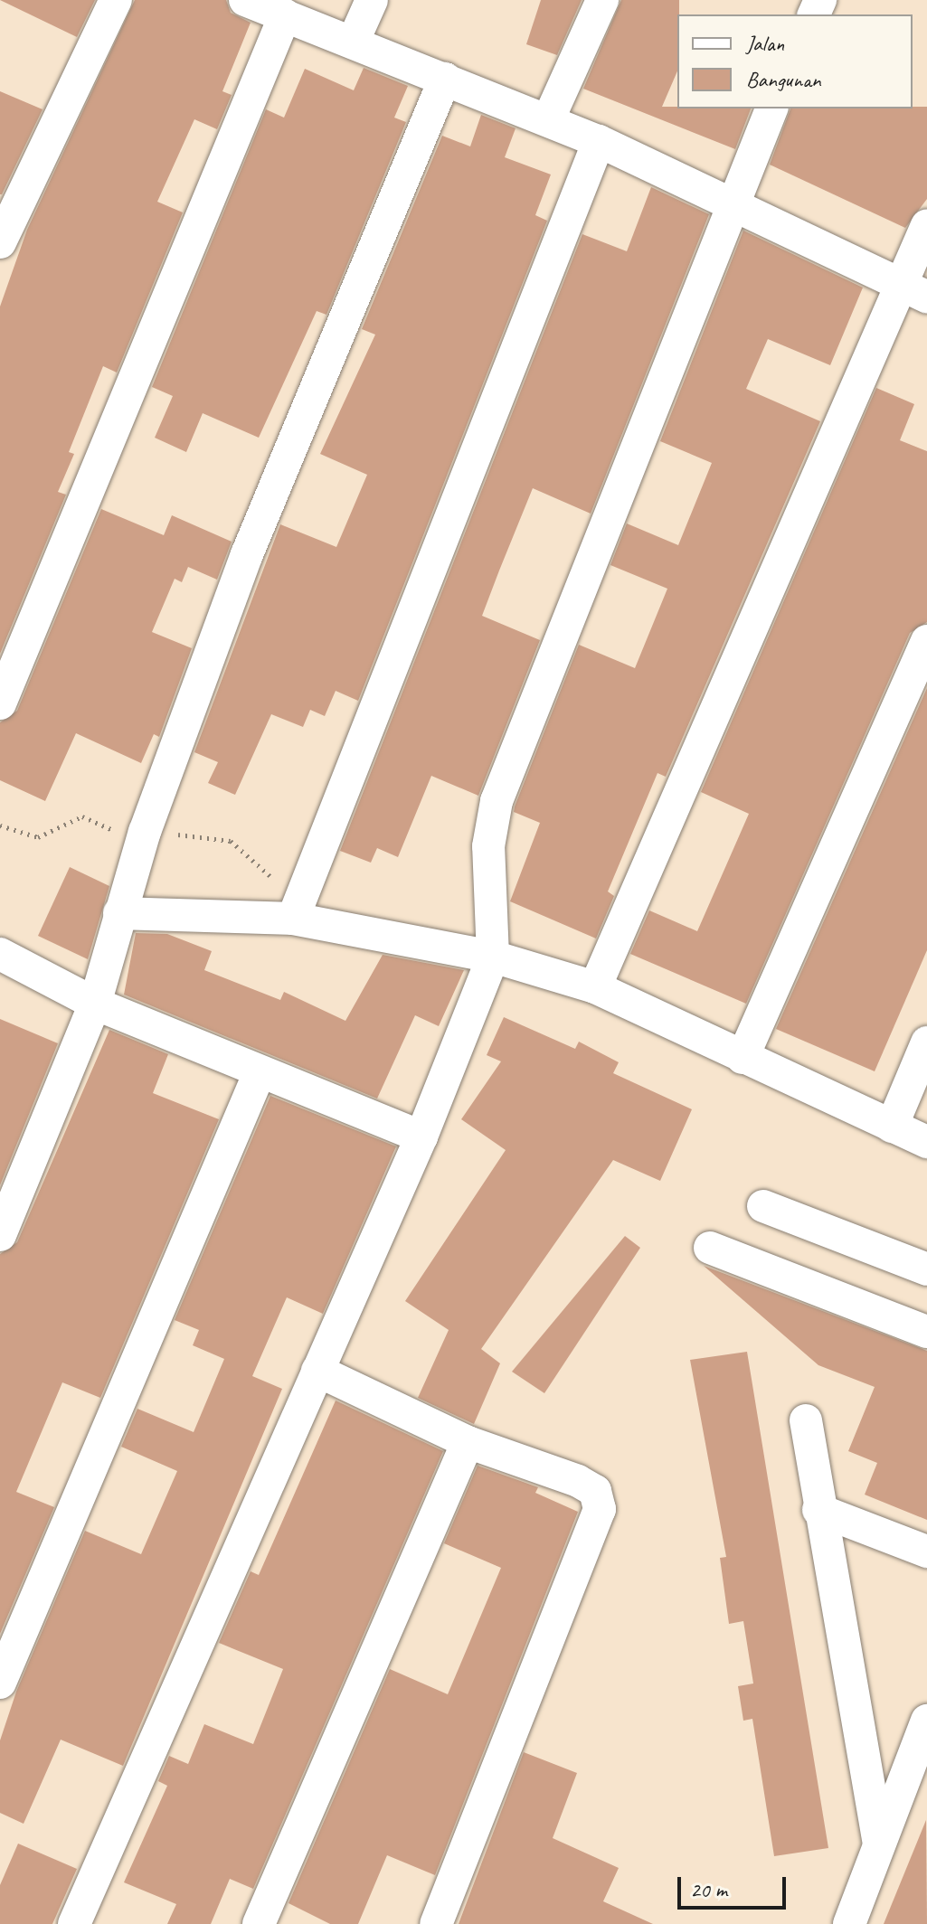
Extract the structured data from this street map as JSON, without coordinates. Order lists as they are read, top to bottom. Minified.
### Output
{"legend":["Jalan","Bangunan"],"scale_bar":"20 m"}
